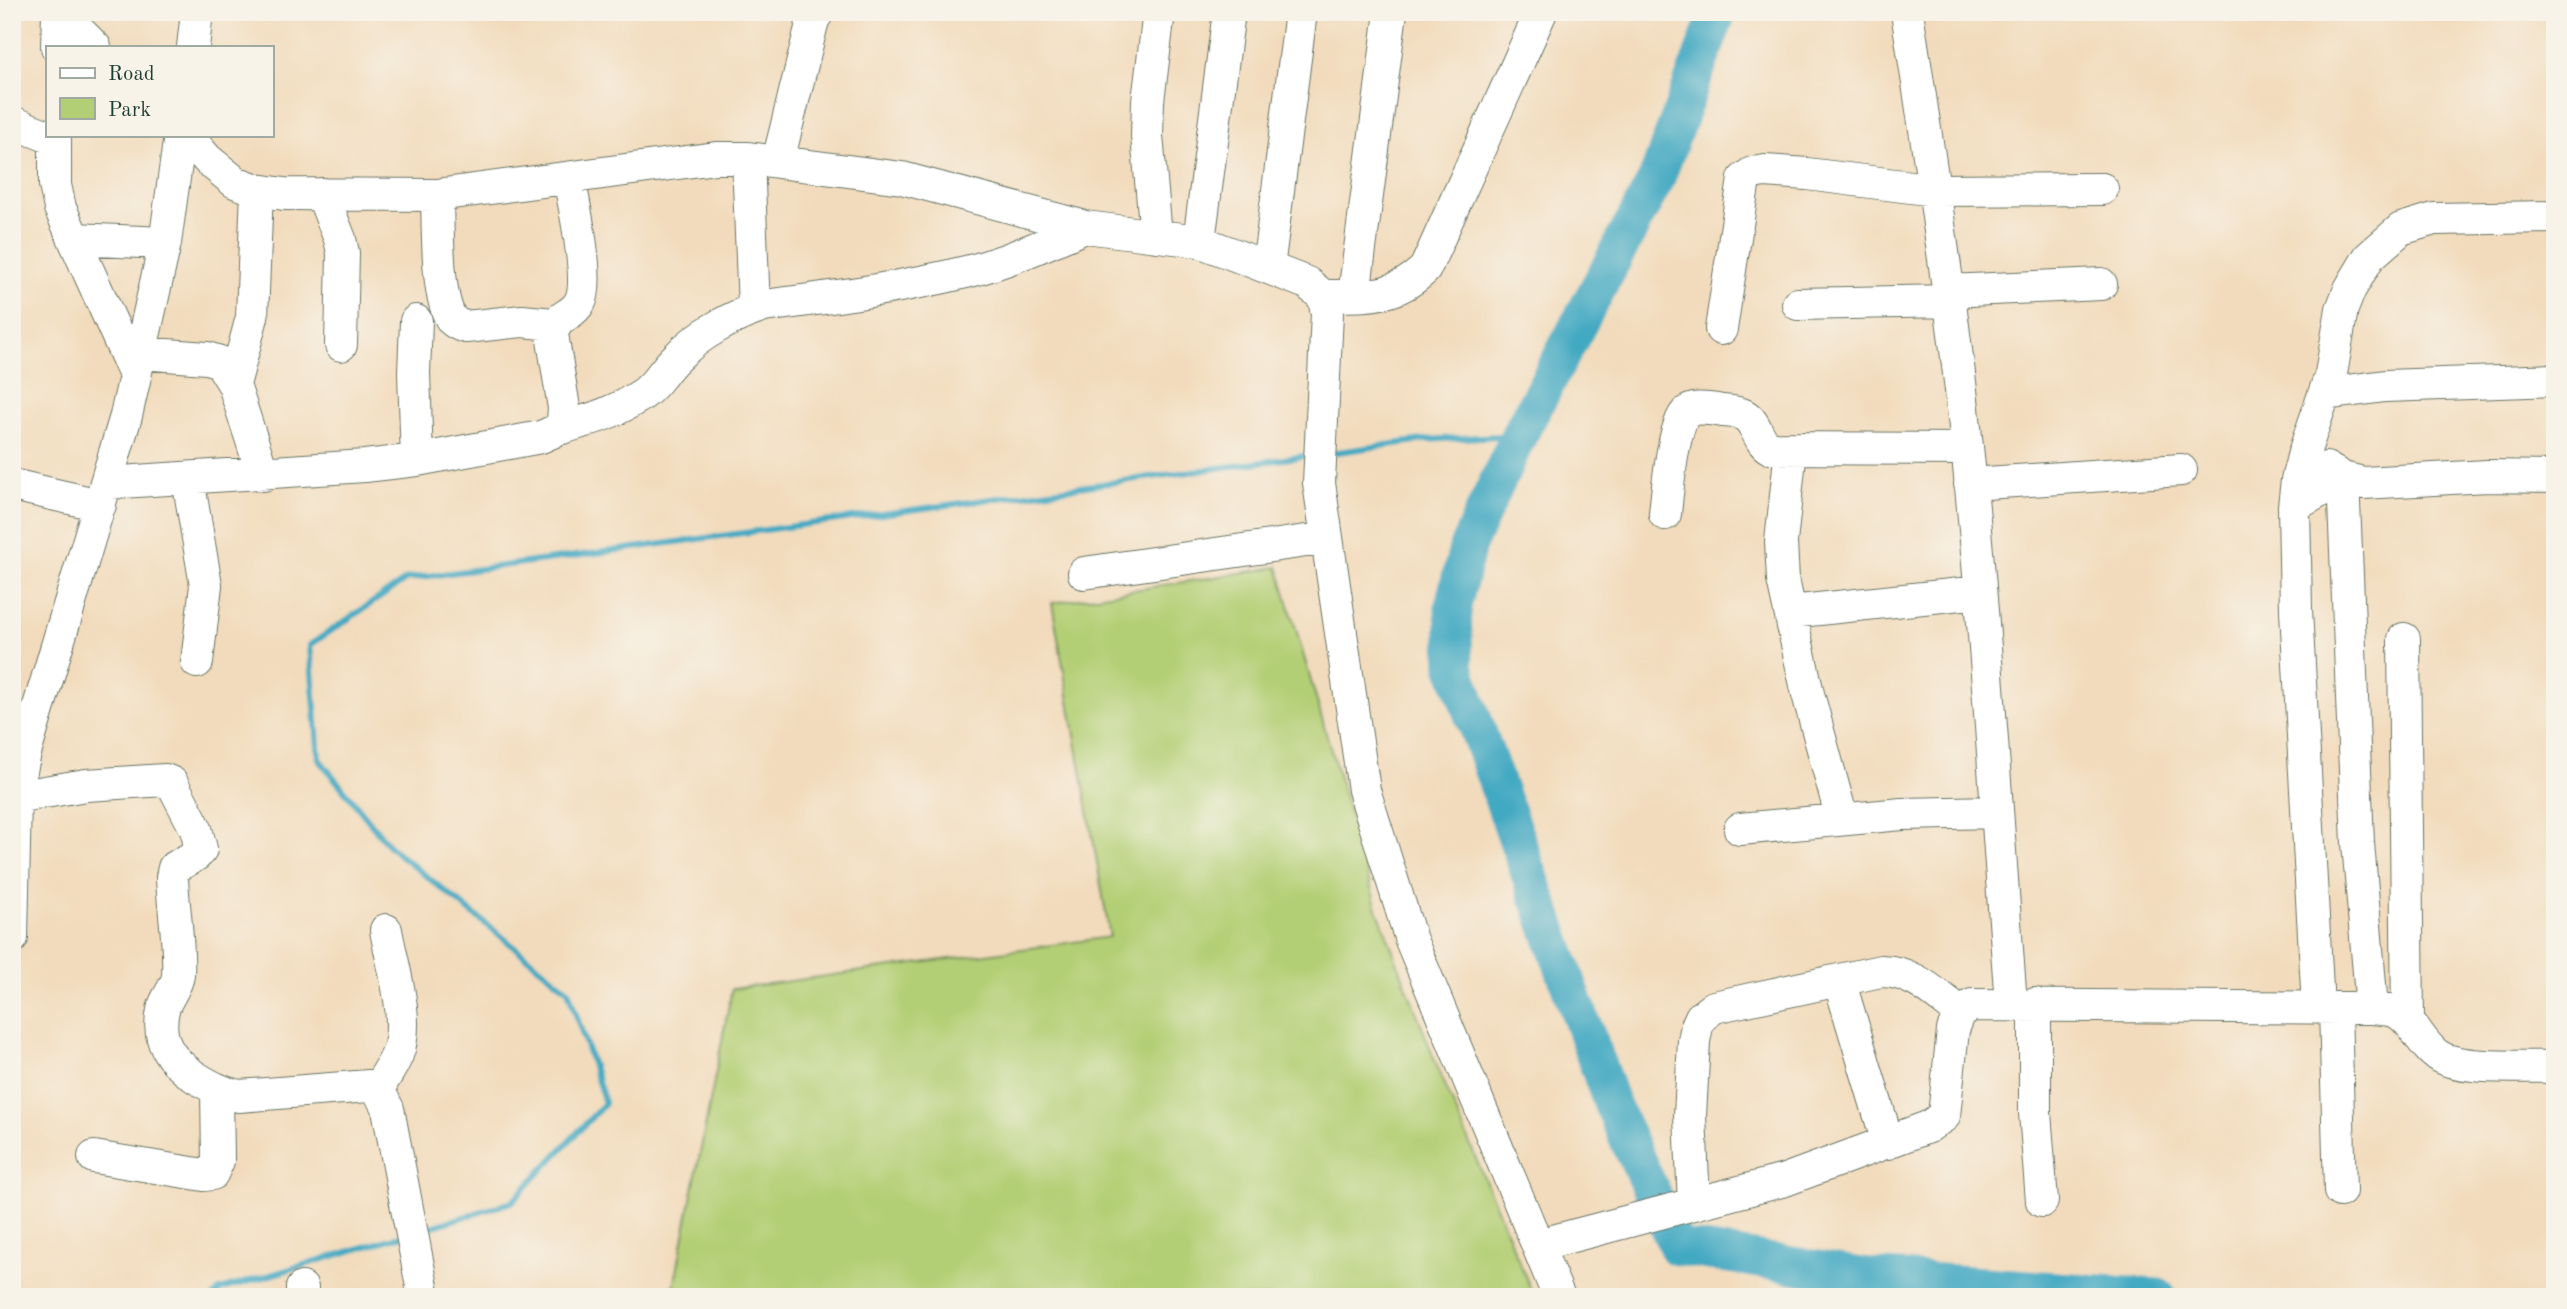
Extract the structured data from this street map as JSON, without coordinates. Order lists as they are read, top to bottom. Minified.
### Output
{"legend":["Road","Park"]}
